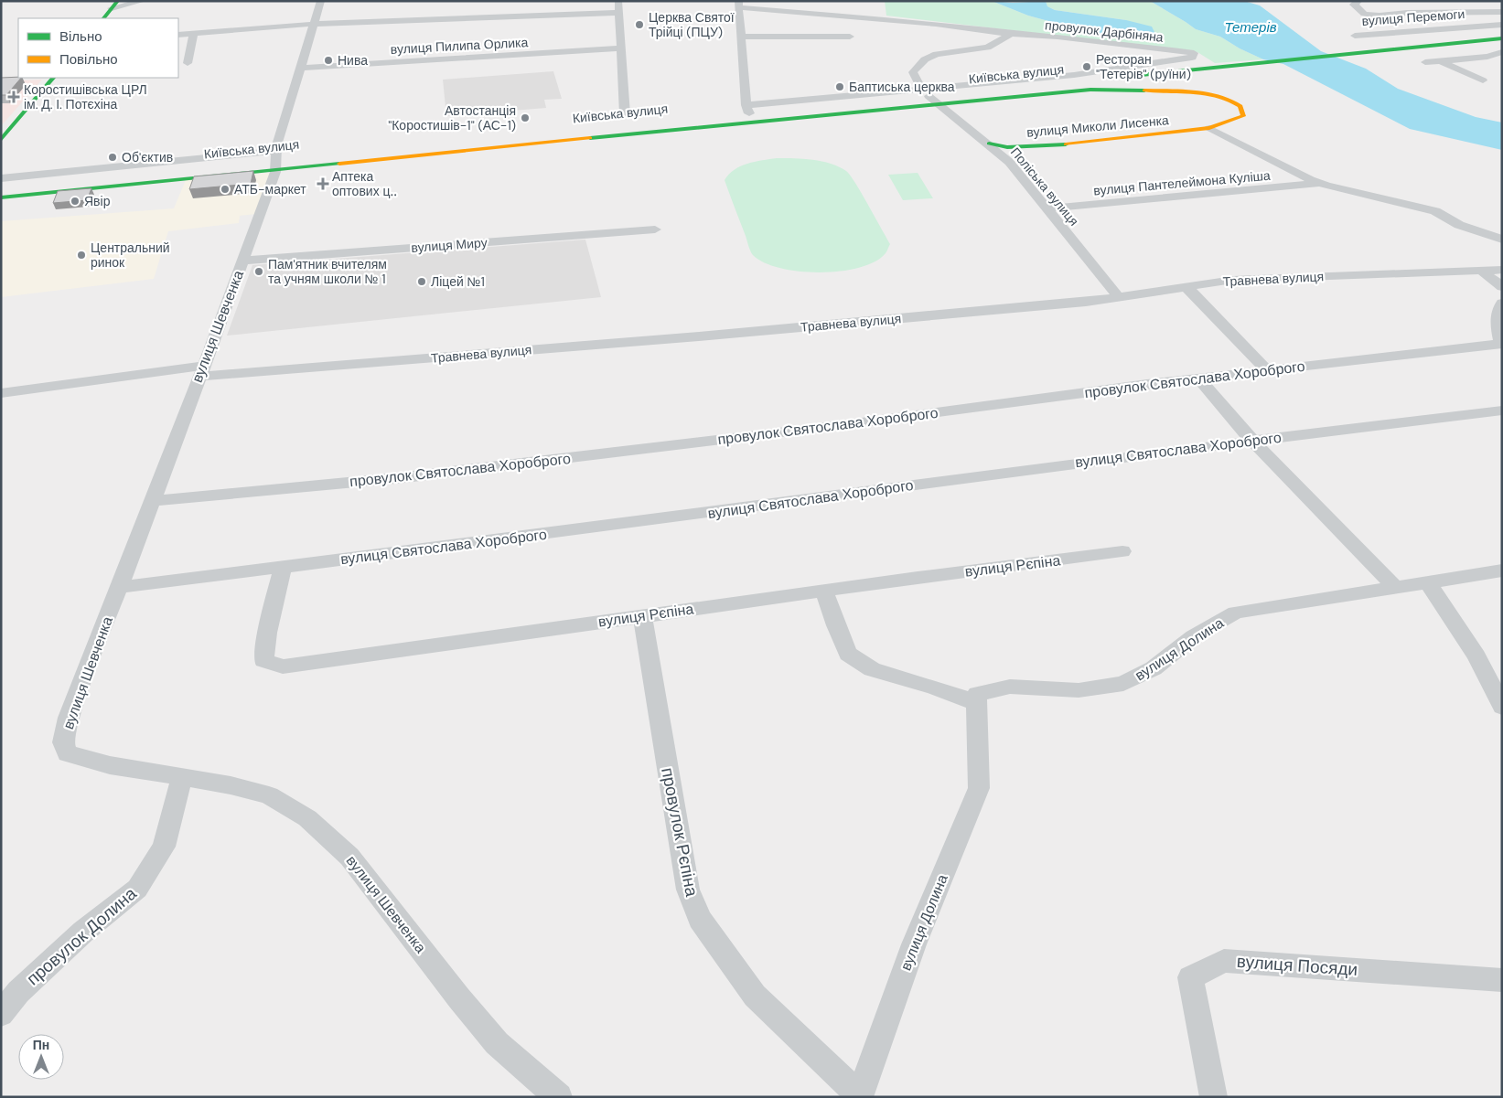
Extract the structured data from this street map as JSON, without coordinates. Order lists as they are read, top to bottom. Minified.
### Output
{"streets":{"street":["вулиця Перемоги","провулок Дарбіняна","вулиця Пилипа Орлика","Київська вулиця","вулиця Миколи Лисенка","вулиця Пантелеймона Куліша","Поліська вулиця","вулиця Миру","Травнева вулиця","вулиця Шевченка","провулок Святослава Хороброго","вулиця Святослава Хороброго","вулиця Рєпіна","вулиця Долина","провулок Рєпіна","провулок Долина","вулиця Посяди"]},"crossings":[["вулиця Перемоги","Київська вулиця"],["провулок Дарбіняна","Київська вулиця"],["провулок Дарбіняна","Поліська вулиця"],["вулиця Пилипа Орлика","вулиця Шевченка"],["Київська вулиця","вулиця Миколи Лисенка"],["Київська вулиця","Поліська вулиця"],["Київська вулиця","вулиця Шевченка"],["вулиця Миколи Лисенка","Поліська вулиця"],["вулиця Пантелеймона Куліша","Поліська вулиця"],["Поліська вулиця","Травнева вулиця"],["вулиця Миру","вулиця Шевченка"],["Травнева вулиця","вулиця Шевченка"],["вулиця Шевченка","провулок Святослава Хороброго"],["вулиця Шевченка","вулиця Святослава Хороброго"],["вулиця Шевченка","провулок Долина"],["вулиця Святослава Хороброго","вулиця Рєпіна"],["вулиця Рєпіна","провулок Рєпіна"],["вулиця Долина","провулок Рєпіна"]],"water":["Тетерів"],"places":{"other":["Церква Святої Трійці (ПЦУ)","Нива","Ресторан \"Тетерів\" (руїни)","Баптиська церква","Автостанція \"Коростишів-1\" (АС-1)","Об'єктив","АТБ-маркет","Явір","Центральний ринок","Пам'ятник вчителям та учням школи № 1","Ліцей №1"],"health":["Коростишівська ЦРЛ ім. Д. І. Потєхіна","Аптека оптових ц‥"]},"legend":["Вільно","Повільно"],"north":"top"}
